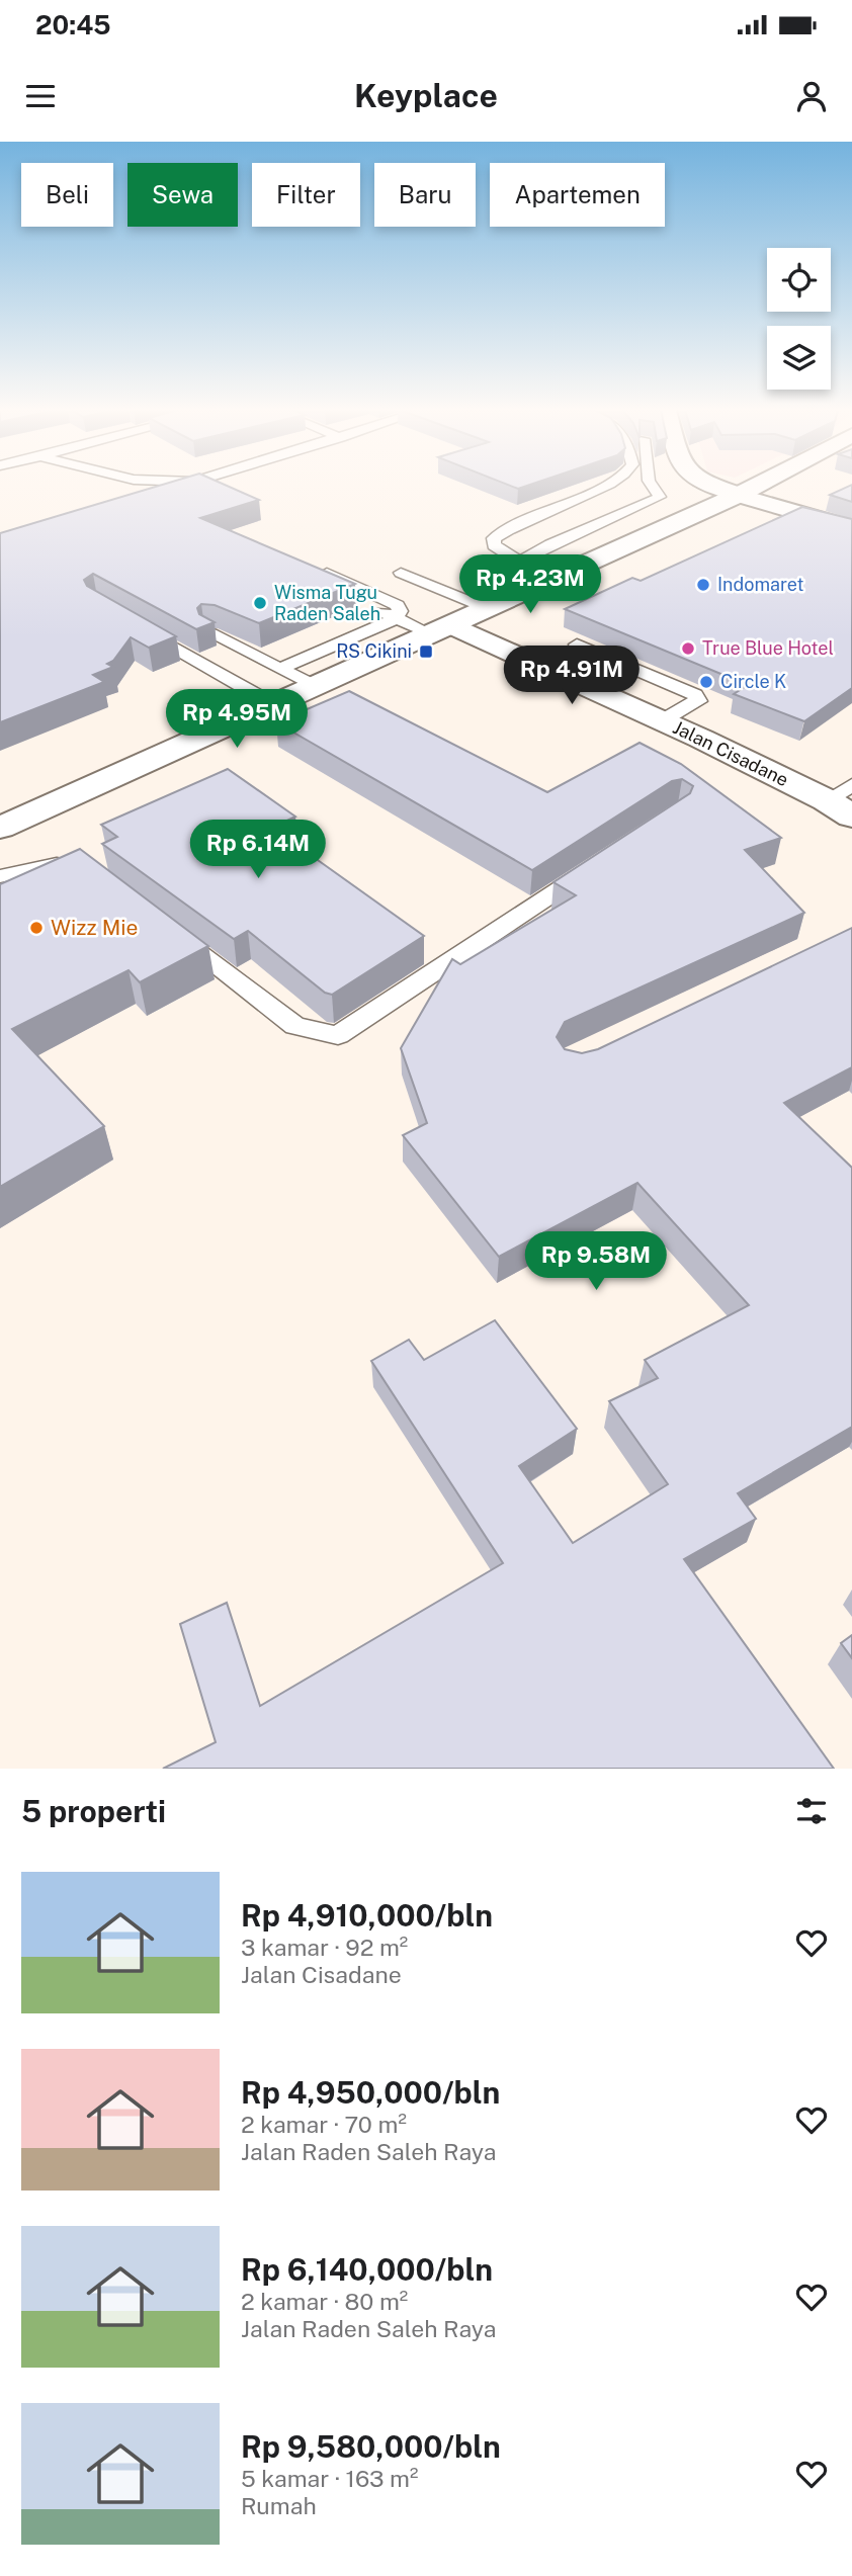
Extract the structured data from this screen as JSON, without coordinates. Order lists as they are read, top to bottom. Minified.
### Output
{"streets":{"main road":["Jalan Cisadane"]},"places":{"other":["Indomaret","Wisma Tugu Raden Saleh","True Blue Hotel","Circle K","Wizz Mie"],"transit":["RS Cikini"]},"page":{"status":"20:45","header":"Keyplace","chip":["Beli","Sewa","Filter","Baru","Apartemen"],"price":["Rp 4.23M","Rp 4.91M","Rp 4.95M","Rp 6.14M","Rp 9.58M"],"heading":"5 properti","list":[{"name":"Rp 4,910,000/bln","note":"3 kamar · 92 m² · Jalan Cisadane"},{"name":"Rp 4,950,000/bln","note":"2 kamar · 70 m² · Jalan Raden Saleh Raya"},{"name":"Rp 6,140,000/bln","note":"2 kamar · 80 m² · Jalan Raden Saleh Raya"},{"name":"Rp 9,580,000/bln","note":"5 kamar · 163 m² · Rumah"}]}}
